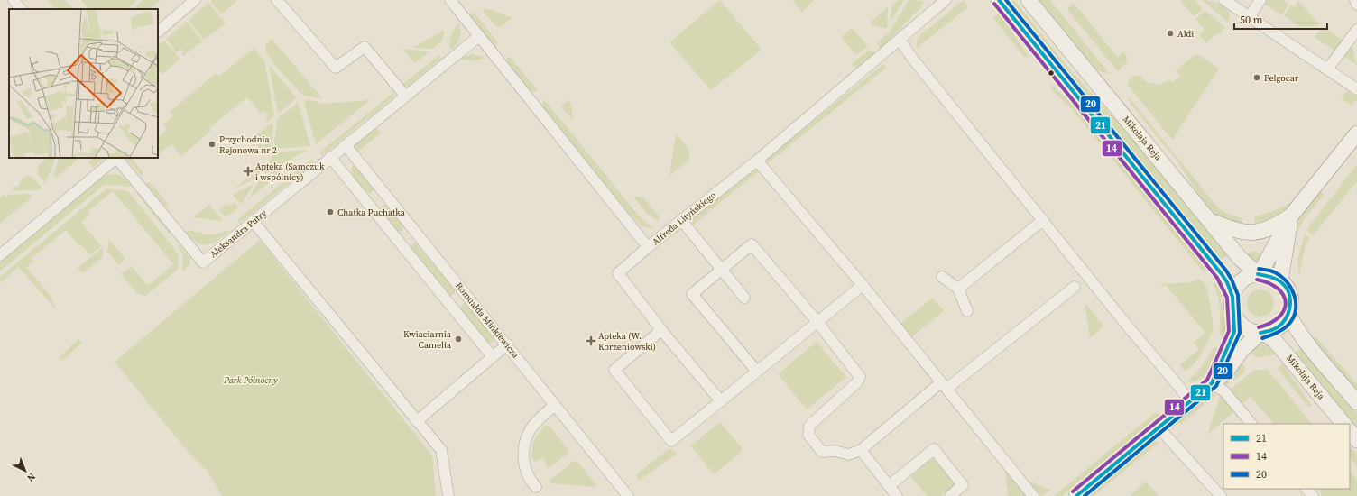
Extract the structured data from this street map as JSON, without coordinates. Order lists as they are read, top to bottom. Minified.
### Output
{"streets":{"street":["Mikołaja Reja","Alfreda Lityńskiego","Aleksandra Putry","Romualda Minkiewicza"]},"crossings":[["Alfreda Lityńskiego","Aleksandra Putry"],["Aleksandra Putry","Romualda Minkiewicza"]],"parks":["Park Północny"],"places":{"other":["Aldi","Felgocar","Przychodnia Rejonowa nr 2","Chatka Puchatka","Kwiaciarnia Camelia"],"health":["Apteka (Samczuk i wspólnicy)","Apteka (W. Korzeniowski)"]},"lines":["transit line 21","transit line 20","transit line 14"],"legend":["21","14","20"],"scale_bar":"50 m","north":"bottom right"}
